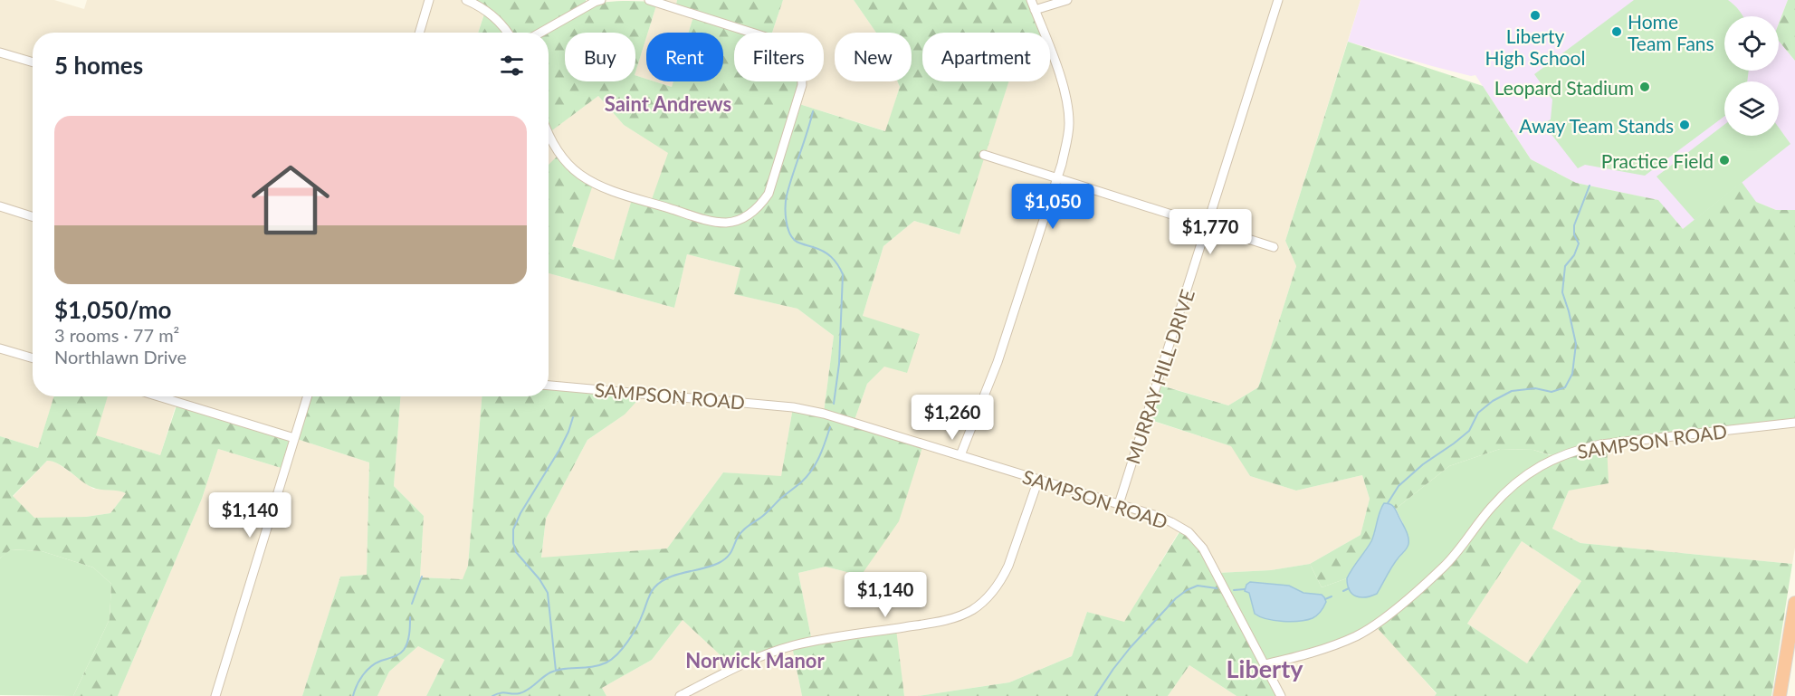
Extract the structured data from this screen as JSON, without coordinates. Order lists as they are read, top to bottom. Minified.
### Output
{"streets":{"street":["MURRAY HILL DRIVE","SAMPSON ROAD"]},"crossings":[["MURRAY HILL DRIVE","SAMPSON ROAD"]],"districts":["Saint Andrews","Norwick Manor","Liberty"],"places":["Liberty High School","Home Team Fans","Leopard Stadium","Away Team Stands","Practice Field"],"page":{"chip":["Buy","Rent","Filters","New","Apartment"],"heading":"5 homes","list":[{"name":"$1,050/mo","note":"3 rooms · 77 m² · Northlawn Drive"}],"price":["$1,050","$1,770","$1,260","$1,140","$1,140"]}}
